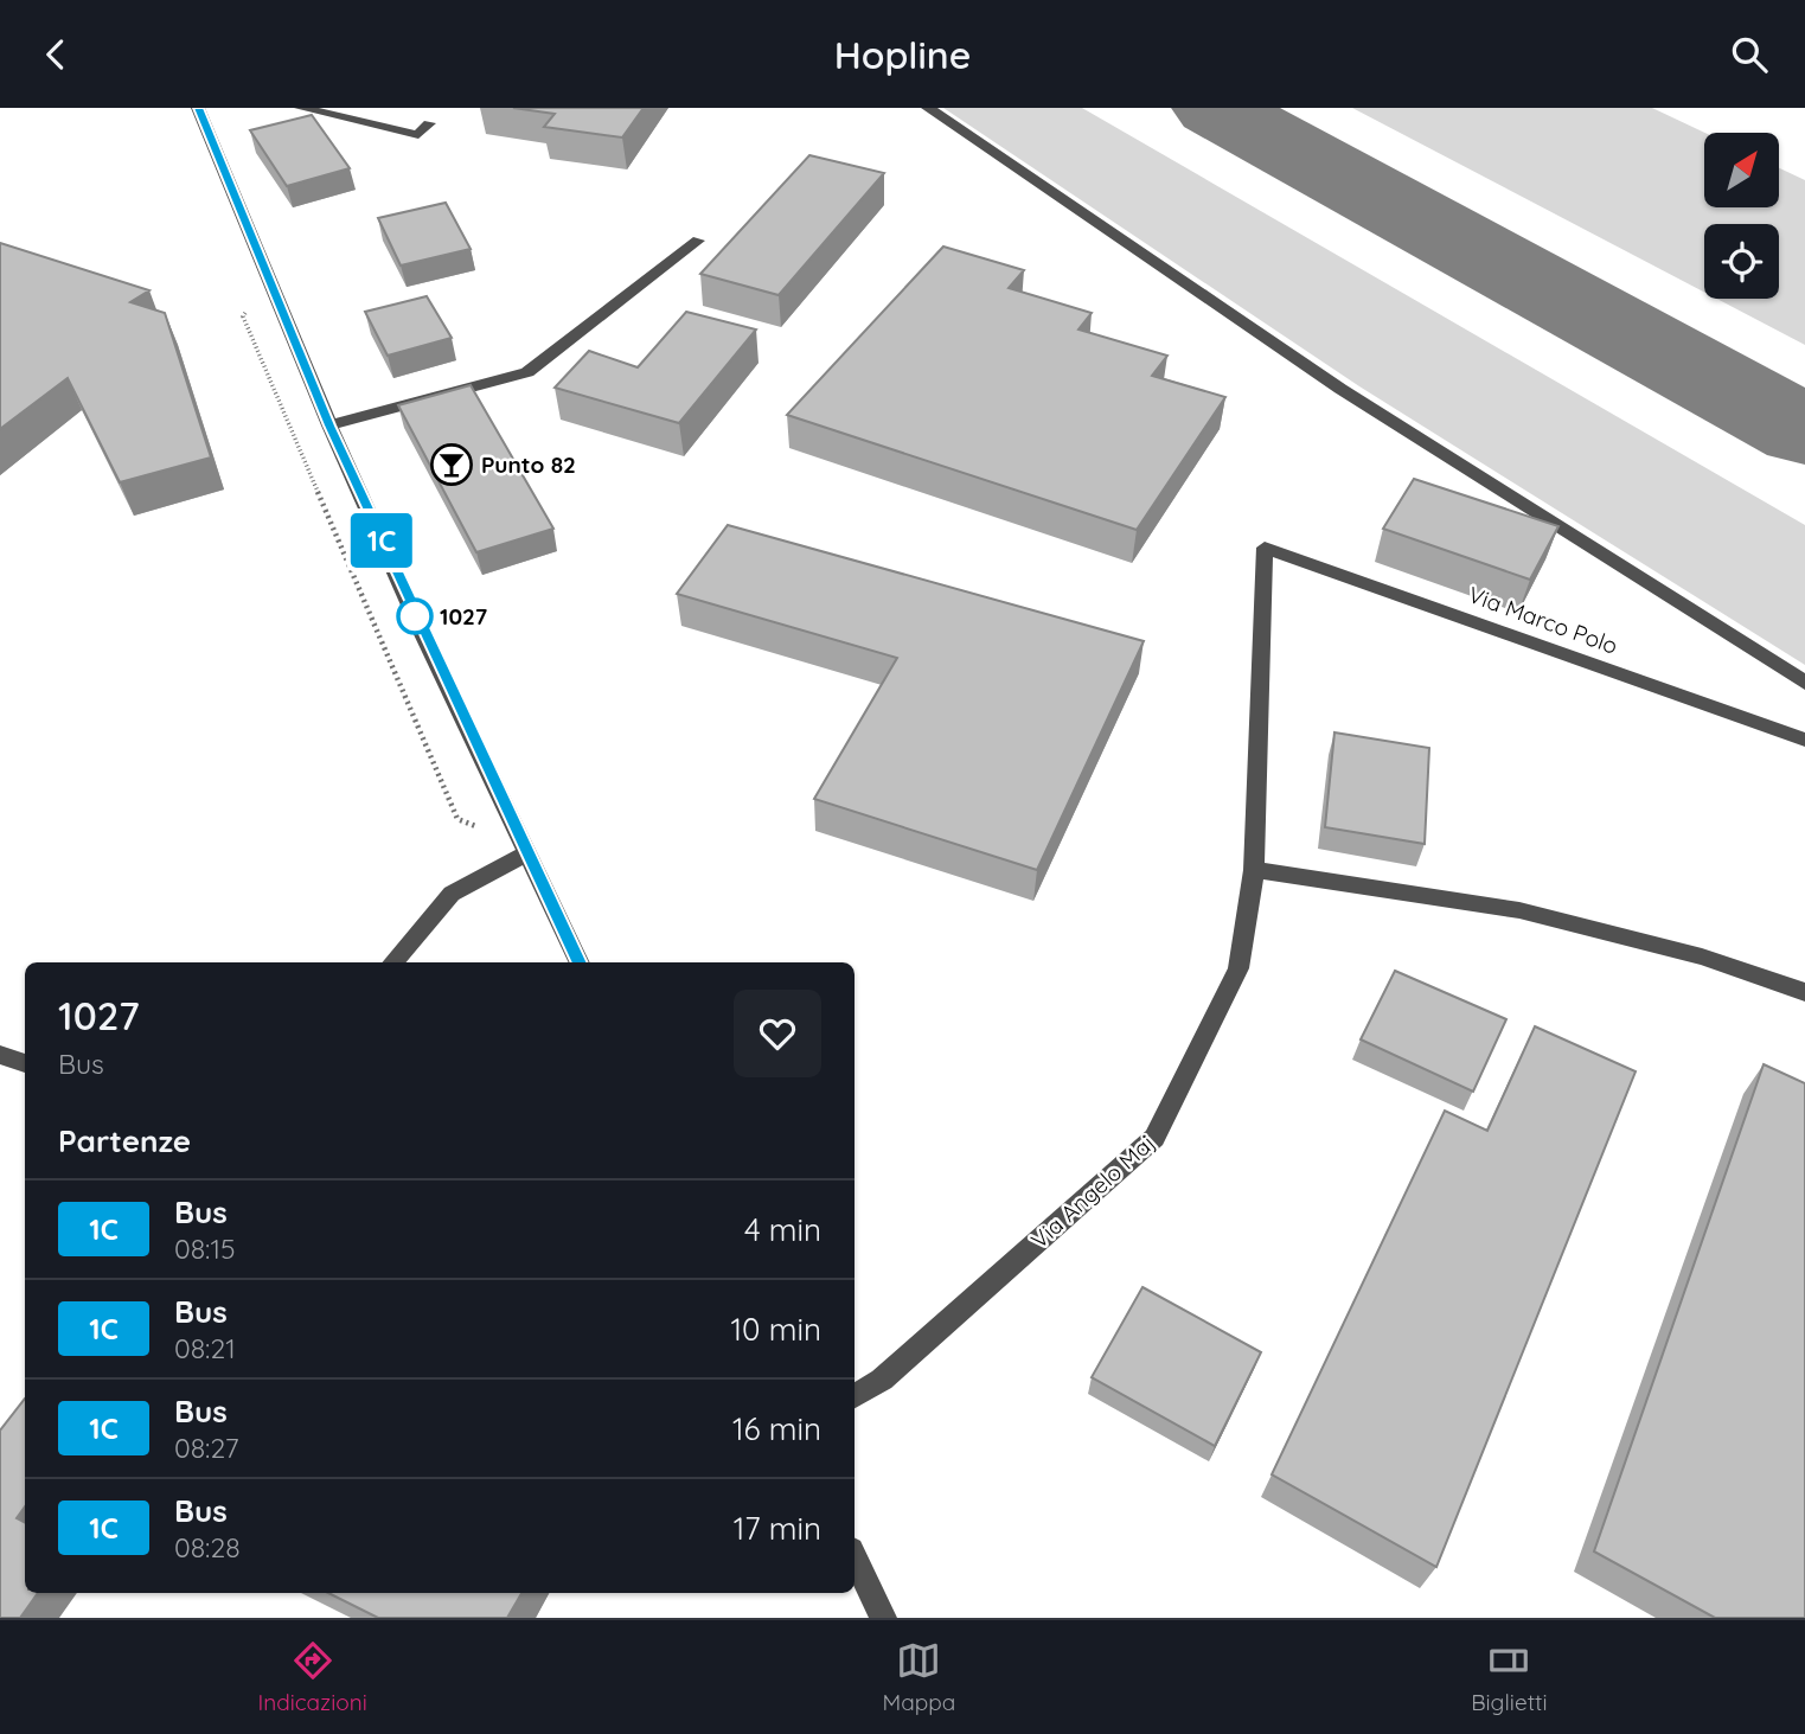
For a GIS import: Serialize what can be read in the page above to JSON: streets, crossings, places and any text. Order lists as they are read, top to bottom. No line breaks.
{"streets":{"street":["Via Marco Polo","Via Angelo Maj"]},"crossings":[["Via Marco Polo","Via Angelo Maj"]],"places":{"bar":["Punto 82"],"other":["1027"]},"lines":["bus line 1C"],"north":"top right","page":{"header":"Hopline","on_map":"1C","heading":[["1027","Bus"],"Partenze"],"list":[{"mark":"1C","name":"Bus","note":"08:15","value":"4 min"},{"mark":"1C","name":"Bus","note":"08:21","value":"10 min"},{"mark":"1C","name":"Bus","note":"08:27","value":"16 min"},{"mark":"1C","name":"Bus","note":"08:28","value":"17 min"}],"tabs":["Indicazioni","Mappa","Biglietti"]}}
